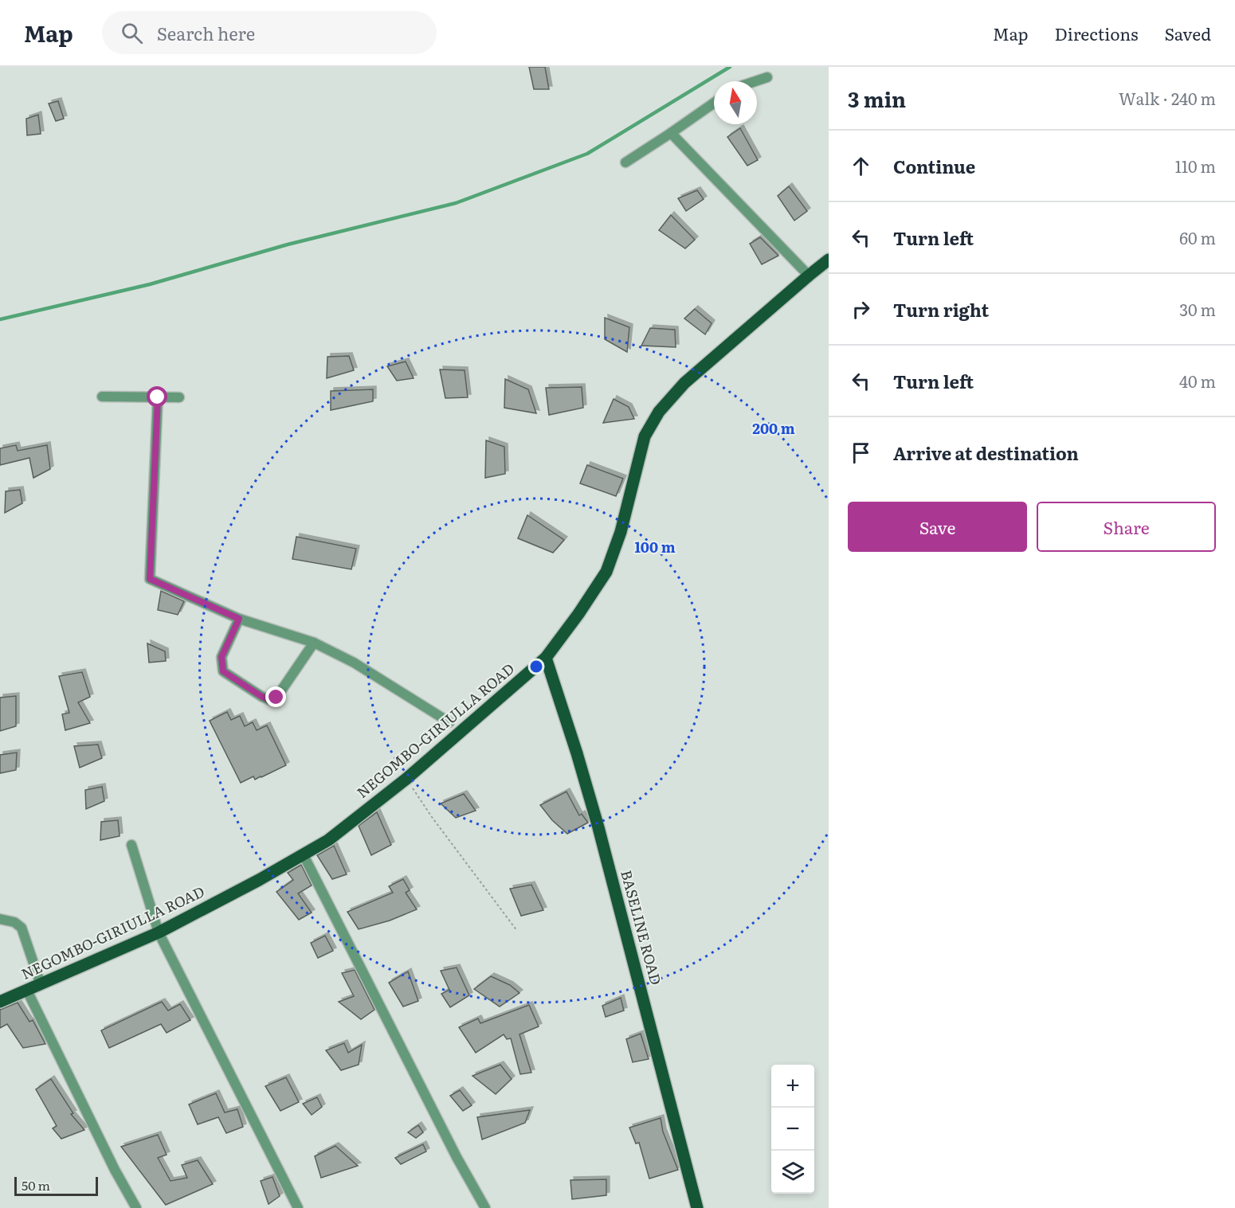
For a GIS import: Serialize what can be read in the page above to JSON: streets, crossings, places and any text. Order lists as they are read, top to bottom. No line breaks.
{"streets":{"main road":["NEGOMBO-GIRIULLA ROAD","BASELINE ROAD"]},"crossings":[["NEGOMBO-GIRIULLA ROAD","BASELINE ROAD"]],"scale_bar":"50 m","north":"top","page":{"header":"Map","search":"Search here","nav":["Map","Directions","Saved"],"heading":["3 min","Walk · 240 m"],"list":[["Continue","110 m"],["Turn left","60 m"],["Turn right","30 m"],["Turn left","40 m"],"Arrive at destination"],"buttons":["Save","Share"],"map_buttons":["+","−"],"scale":"50 m"},"rings":["200 m","100 m"]}
